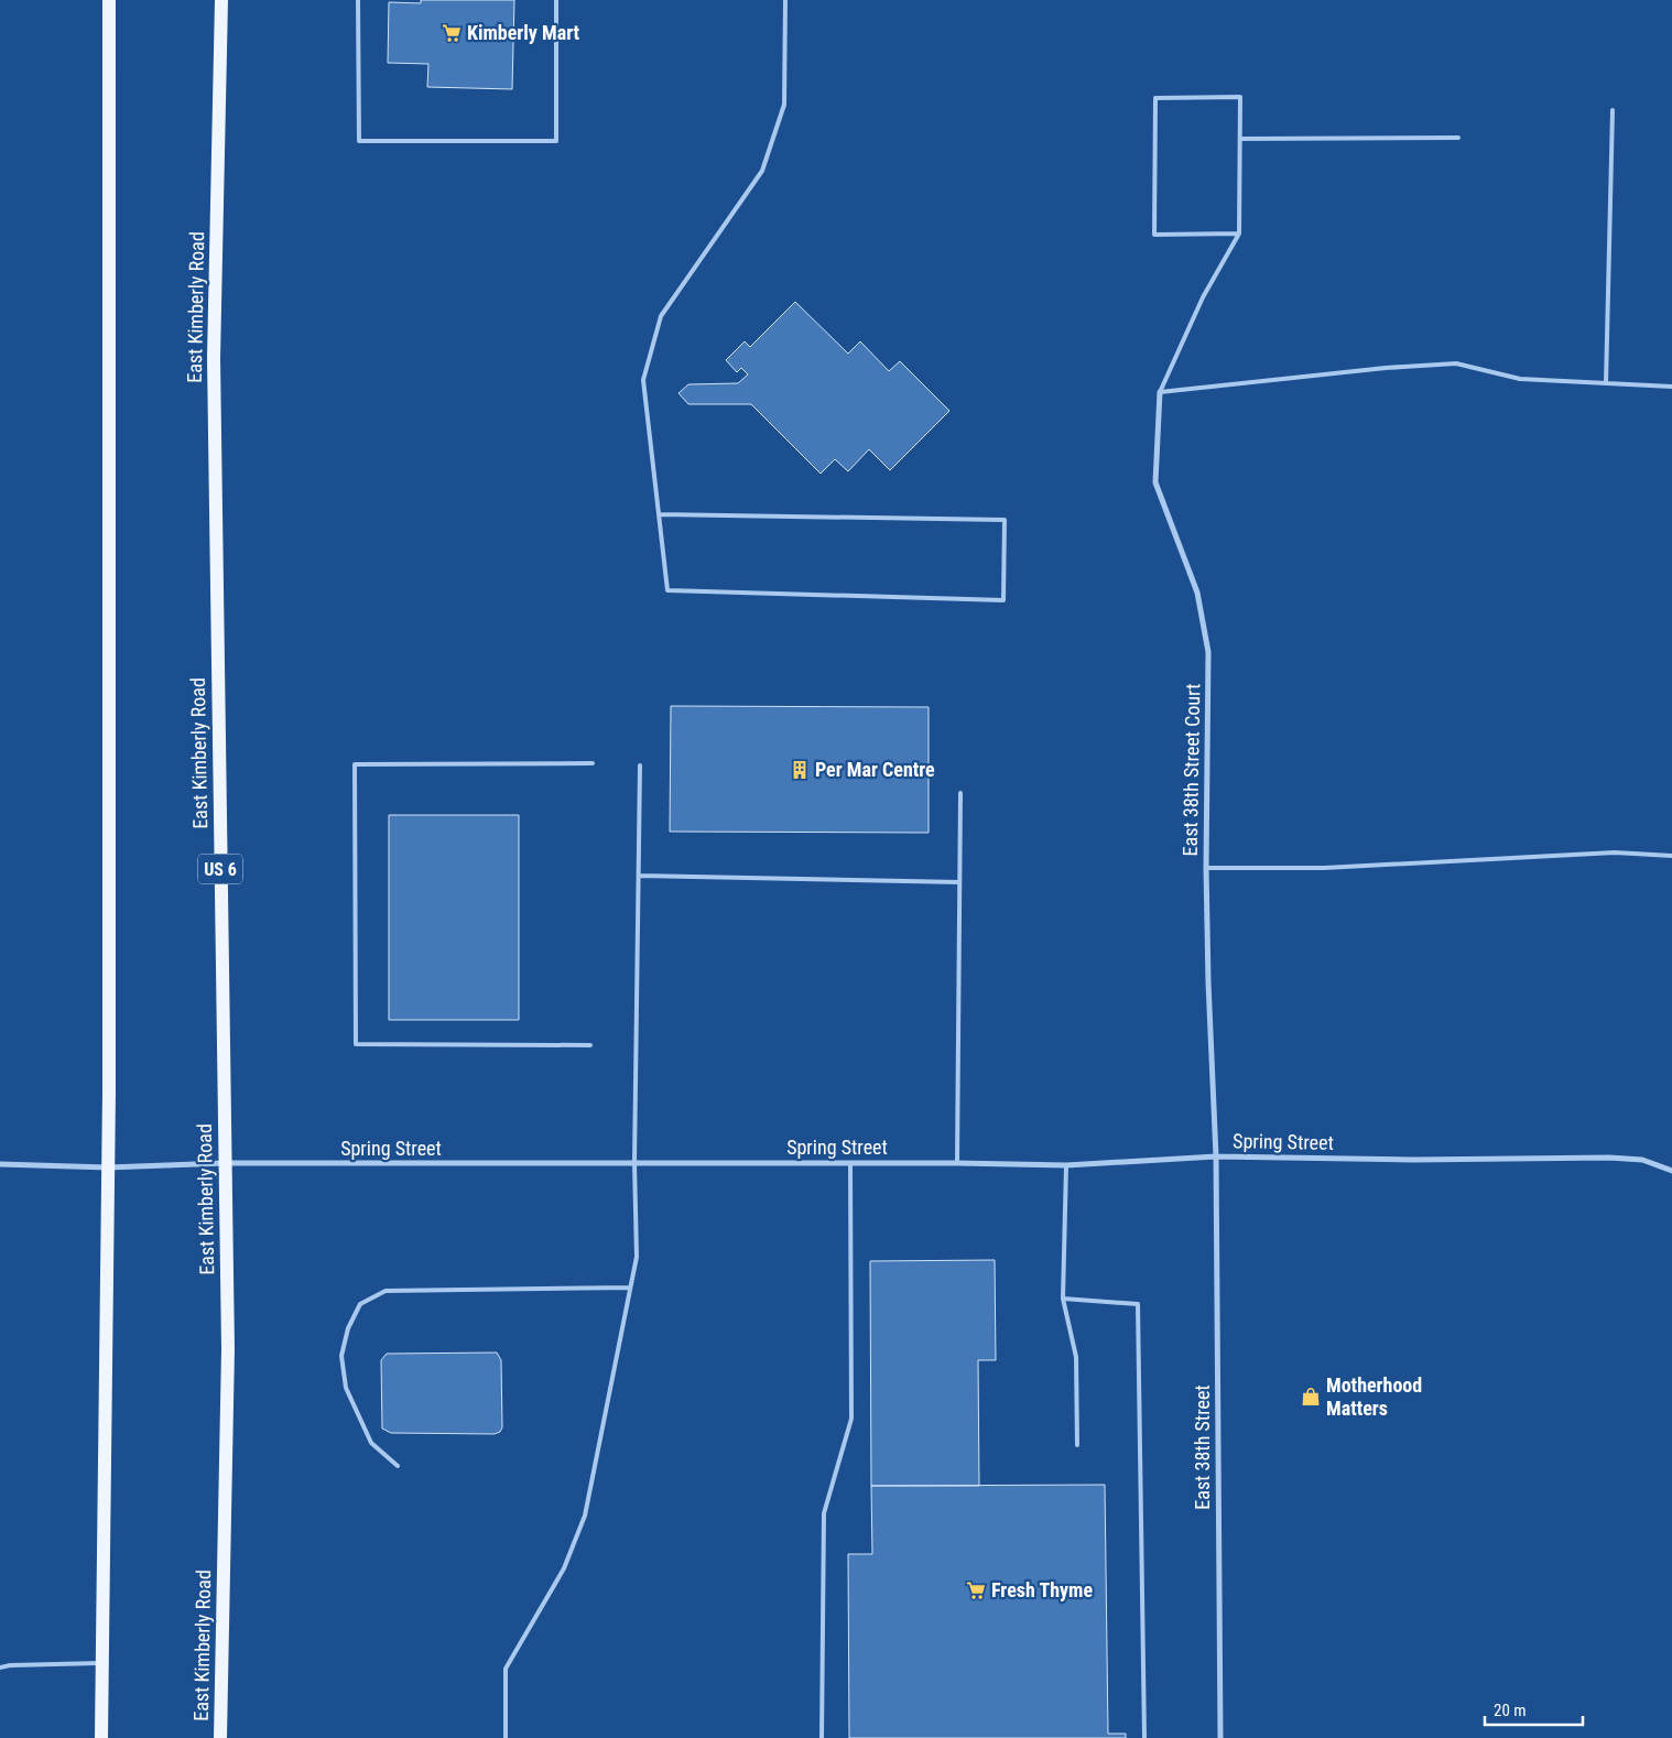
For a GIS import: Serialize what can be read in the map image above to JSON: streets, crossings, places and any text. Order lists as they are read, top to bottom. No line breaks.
{"streets":{"main road":["East Kimberly Road","US 6"],"street":["East 38th Street Court","Spring Street","East 38th Street"]},"crossings":[["East Kimberly Road","Spring Street"],["East 38th Street Court","Spring Street"],["East 38th Street Court","East 38th Street"],["Spring Street","East 38th Street"]],"places":{"supermarket":["Kimberly Mart","Fresh Thyme"],"building":["Per Mar Centre"],"shop":["Motherhood Matters"]},"scale_bar":"20 m"}
